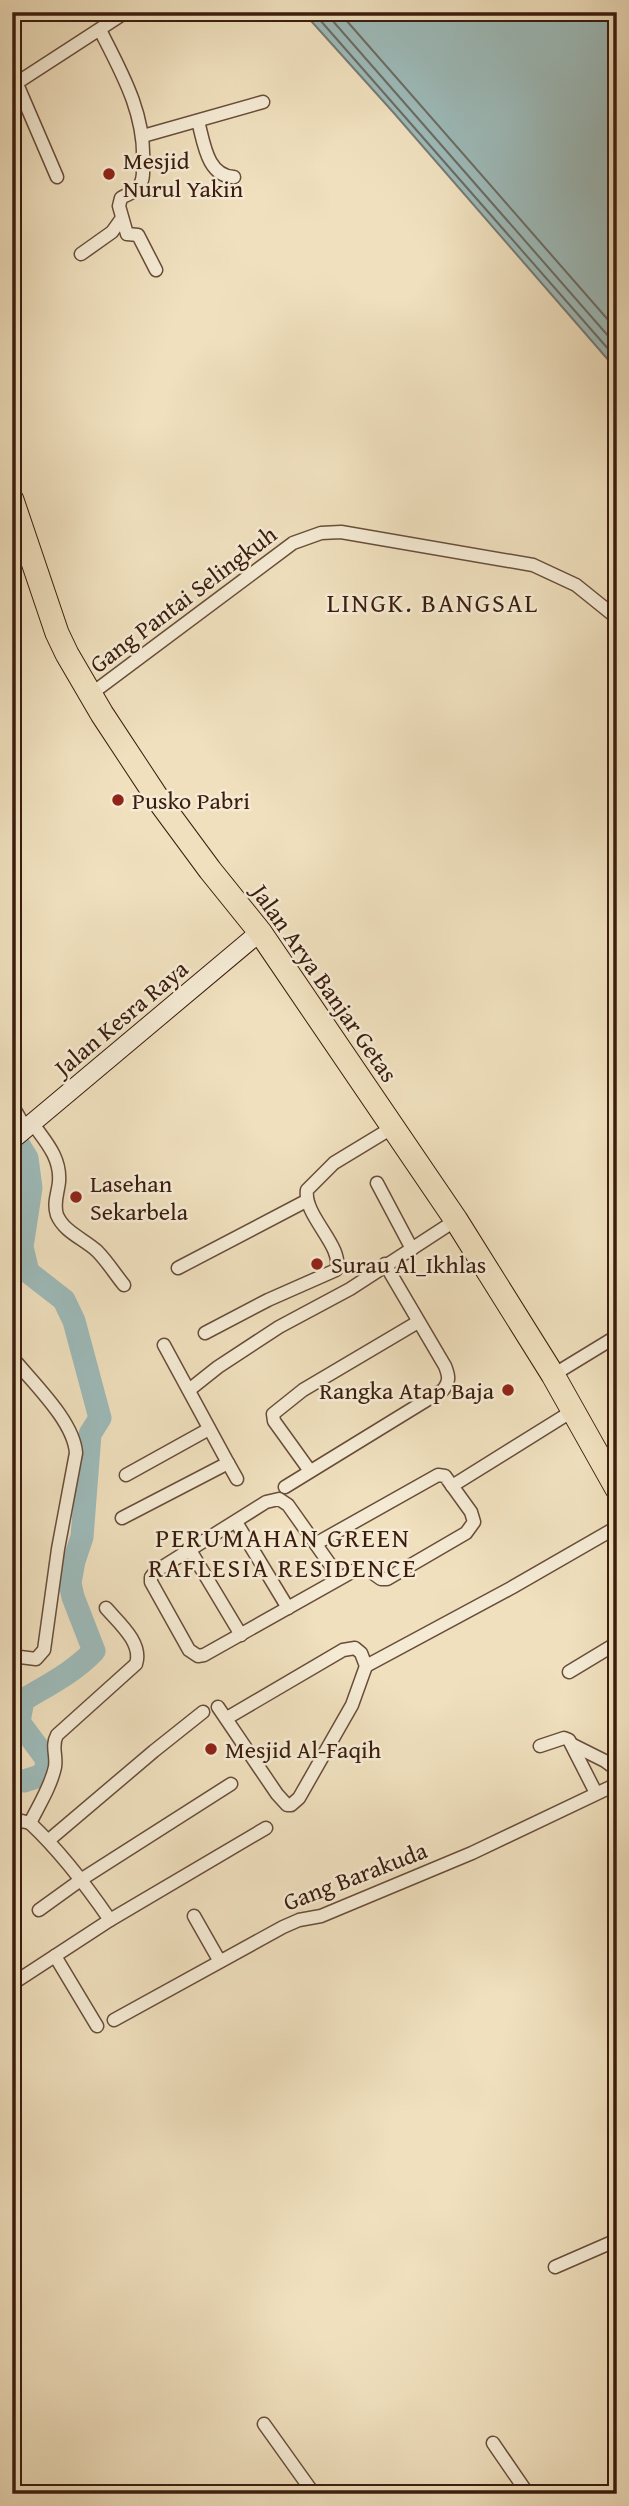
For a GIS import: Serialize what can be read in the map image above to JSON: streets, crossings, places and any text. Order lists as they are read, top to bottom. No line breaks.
{"streets":{"highway":["Jalan Arya Banjar Getas"],"street":["Gang Pantai Selingkuh","Jalan Kesra Raya","Gang Barakuda"]},"crossings":[["Gang Pantai Selingkuh","Jalan Arya Banjar Getas"],["Jalan Arya Banjar Getas","Jalan Kesra Raya"]],"districts":["LINGK. BANGSAL","PERUMAHAN GREEN RAFLESIA RESIDENCE"],"places":["Mesjid Nurul Yakin","Pusko Pabri","Lasehan Sekarbela","Surau Al_Ikhlas","Rangka Atap Baja","Mesjid Al-Faqih"]}
